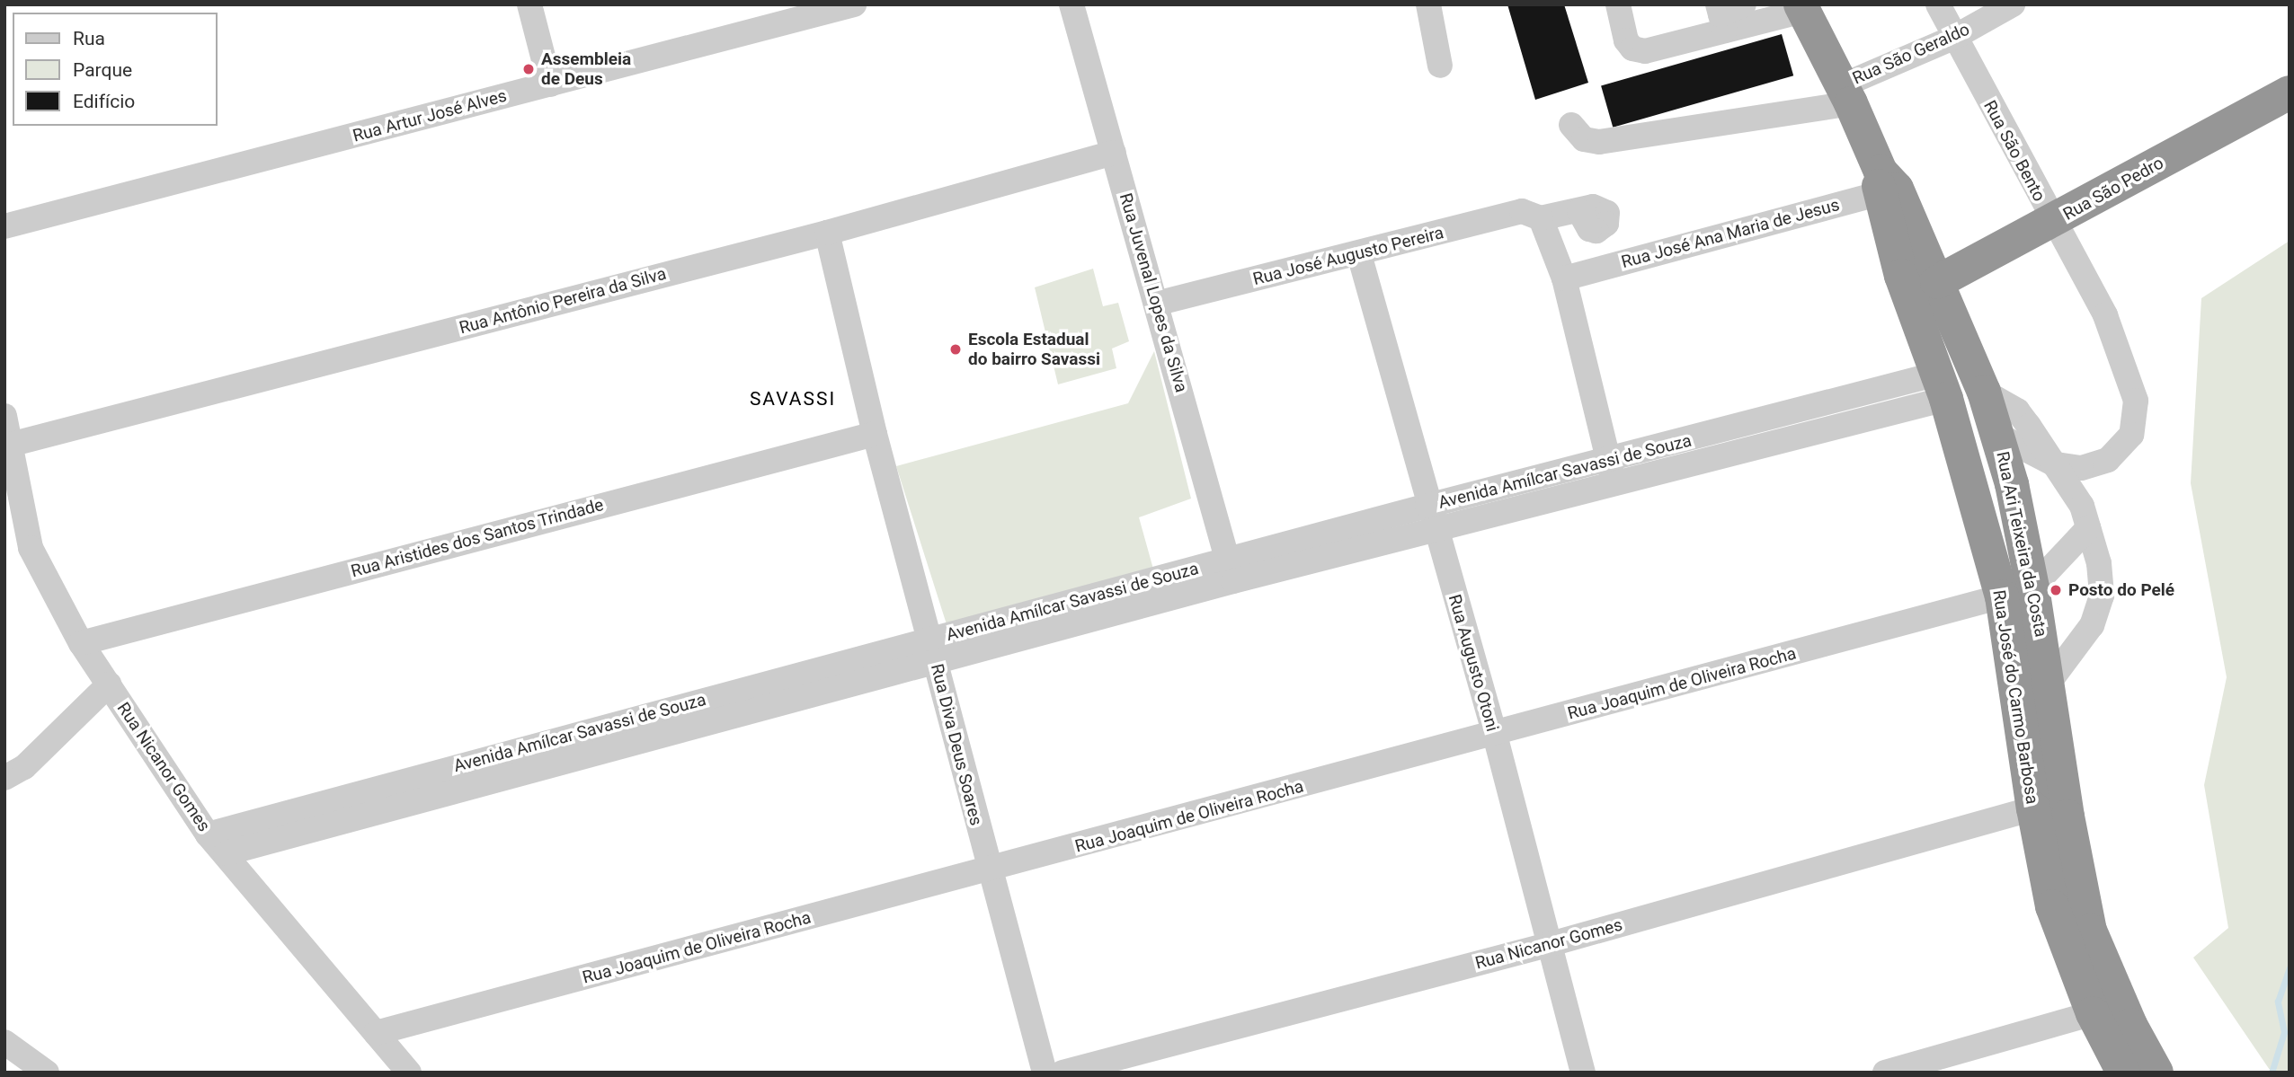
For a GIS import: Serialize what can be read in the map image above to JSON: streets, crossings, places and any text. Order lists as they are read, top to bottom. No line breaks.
{"streets":{"highway":["Rua São Pedro","Rua Ari Teixeira da Costa","Rua José do Carmo Barbosa"],"street":["Rua São Geraldo","Rua Artur José Alves","Rua São Bento","Rua José Ana Maria de Jesus","Rua José Augusto Pereira","Rua Juvenal Lopes da Silva","Rua Antônio Pereira da Silva","Avenida Amílcar Savassi de Souza","Rua Aristides dos Santos Trindade","Rua Augusto Otoni","Rua Joaquim de Oliveira Rocha","Rua Diva Deus Soares","Rua Nicanor Gomes"]},"crossings":[["Rua São Geraldo","Rua São Bento"],["Rua São Geraldo","Rua Ari Teixeira da Costa"],["Rua São Bento","Rua São Pedro"],["Rua São Bento","Rua Ari Teixeira da Costa"],["Rua São Pedro","Rua Ari Teixeira da Costa"],["Rua José Ana Maria de Jesus","Rua Ari Teixeira da Costa"],["Rua José Ana Maria de Jesus","Rua José do Carmo Barbosa"],["Rua José Augusto Pereira","Rua Juvenal Lopes da Silva"],["Rua José Augusto Pereira","Rua Augusto Otoni"],["Rua Juvenal Lopes da Silva","Rua Antônio Pereira da Silva"],["Rua Juvenal Lopes da Silva","Avenida Amílcar Savassi de Souza"],["Rua Antônio Pereira da Silva","Rua Diva Deus Soares"],["Rua Antônio Pereira da Silva","Rua Nicanor Gomes"],["Avenida Amílcar Savassi de Souza","Rua Augusto Otoni"],["Avenida Amílcar Savassi de Souza","Rua José do Carmo Barbosa"],["Avenida Amílcar Savassi de Souza","Rua Diva Deus Soares"],["Avenida Amílcar Savassi de Souza","Rua Nicanor Gomes"],["Rua Aristides dos Santos Trindade","Rua Diva Deus Soares"],["Rua Aristides dos Santos Trindade","Rua Nicanor Gomes"],["Rua Ari Teixeira da Costa","Rua Joaquim de Oliveira Rocha"],["Rua Ari Teixeira da Costa","Rua José do Carmo Barbosa"],["Rua Augusto Otoni","Rua Joaquim de Oliveira Rocha"],["Rua Augusto Otoni","Rua Nicanor Gomes"],["Rua Joaquim de Oliveira Rocha","Rua José do Carmo Barbosa"],["Rua Joaquim de Oliveira Rocha","Rua Diva Deus Soares"],["Rua Joaquim de Oliveira Rocha","Rua Nicanor Gomes"],["Rua José do Carmo Barbosa","Rua Nicanor Gomes"]],"districts":["SAVASSI"],"places":["Assembleia de Deus","Escola Estadual do bairro Savassi","Posto do Pelé"],"legend":["Rua","Parque","Edifício"]}
